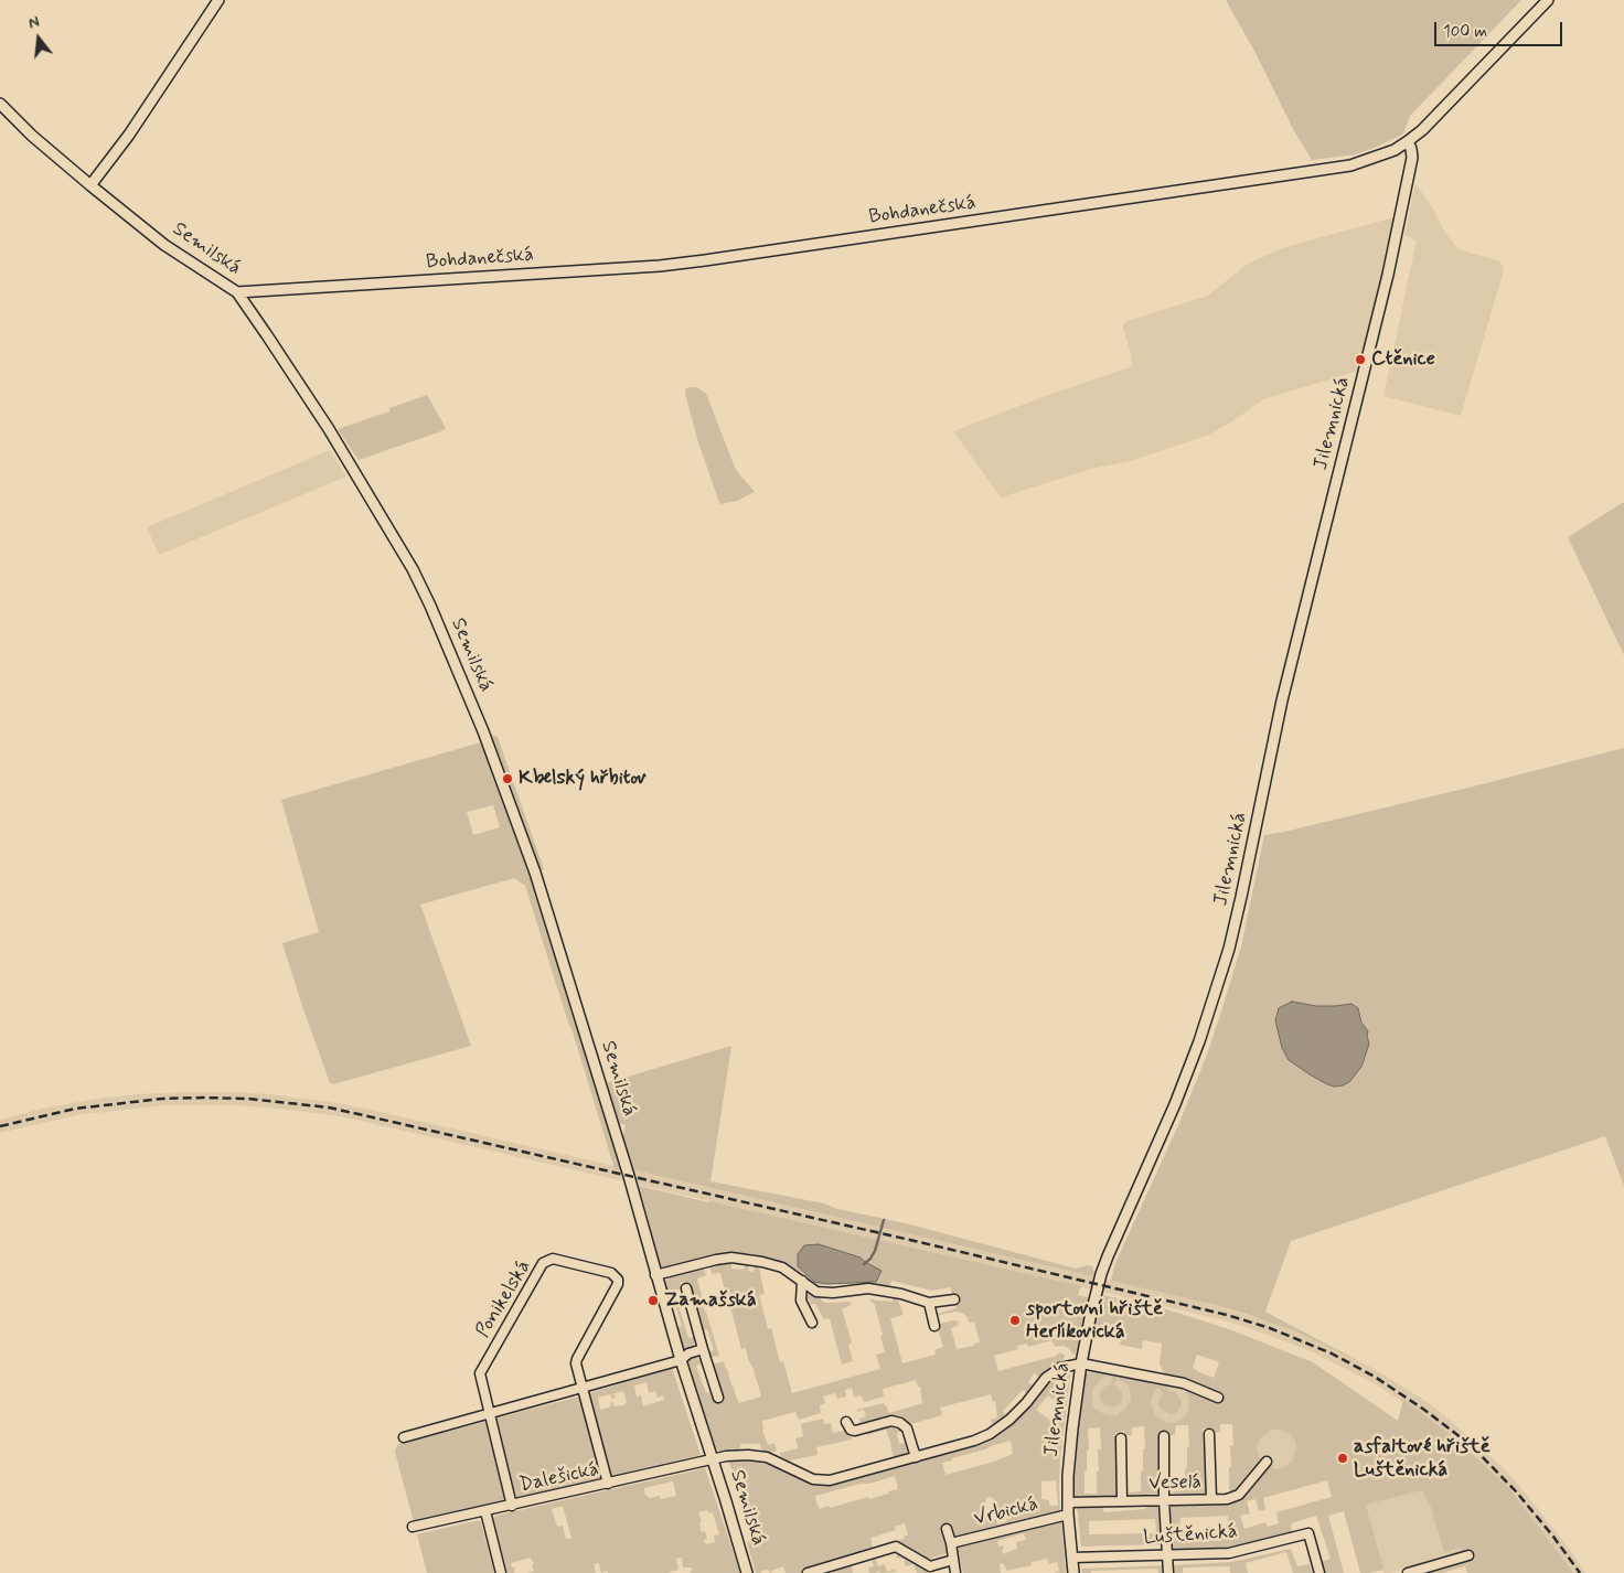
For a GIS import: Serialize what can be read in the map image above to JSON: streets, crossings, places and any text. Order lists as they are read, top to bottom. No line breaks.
{"streets":{"street":["Bohdanečská","Semilská","Jilemnická","Ponikelská","Dalešická","Veselá","Vrbická","Luštěnická"]},"crossings":[["Bohdanečská","Semilská"],["Bohdanečská","Jilemnická"],["Semilská","Dalešická"],["Jilemnická","Dalešická"],["Jilemnická","Veselá"],["Jilemnická","Vrbická"],["Jilemnická","Luštěnická"]],"places":["Ctěnice","Kbelský hřbitov","Zamašská","sportovní hřiště Herlíkovická","asfaltové hřiště Luštěnická"],"scale_bar":"100 m","north":"top"}
